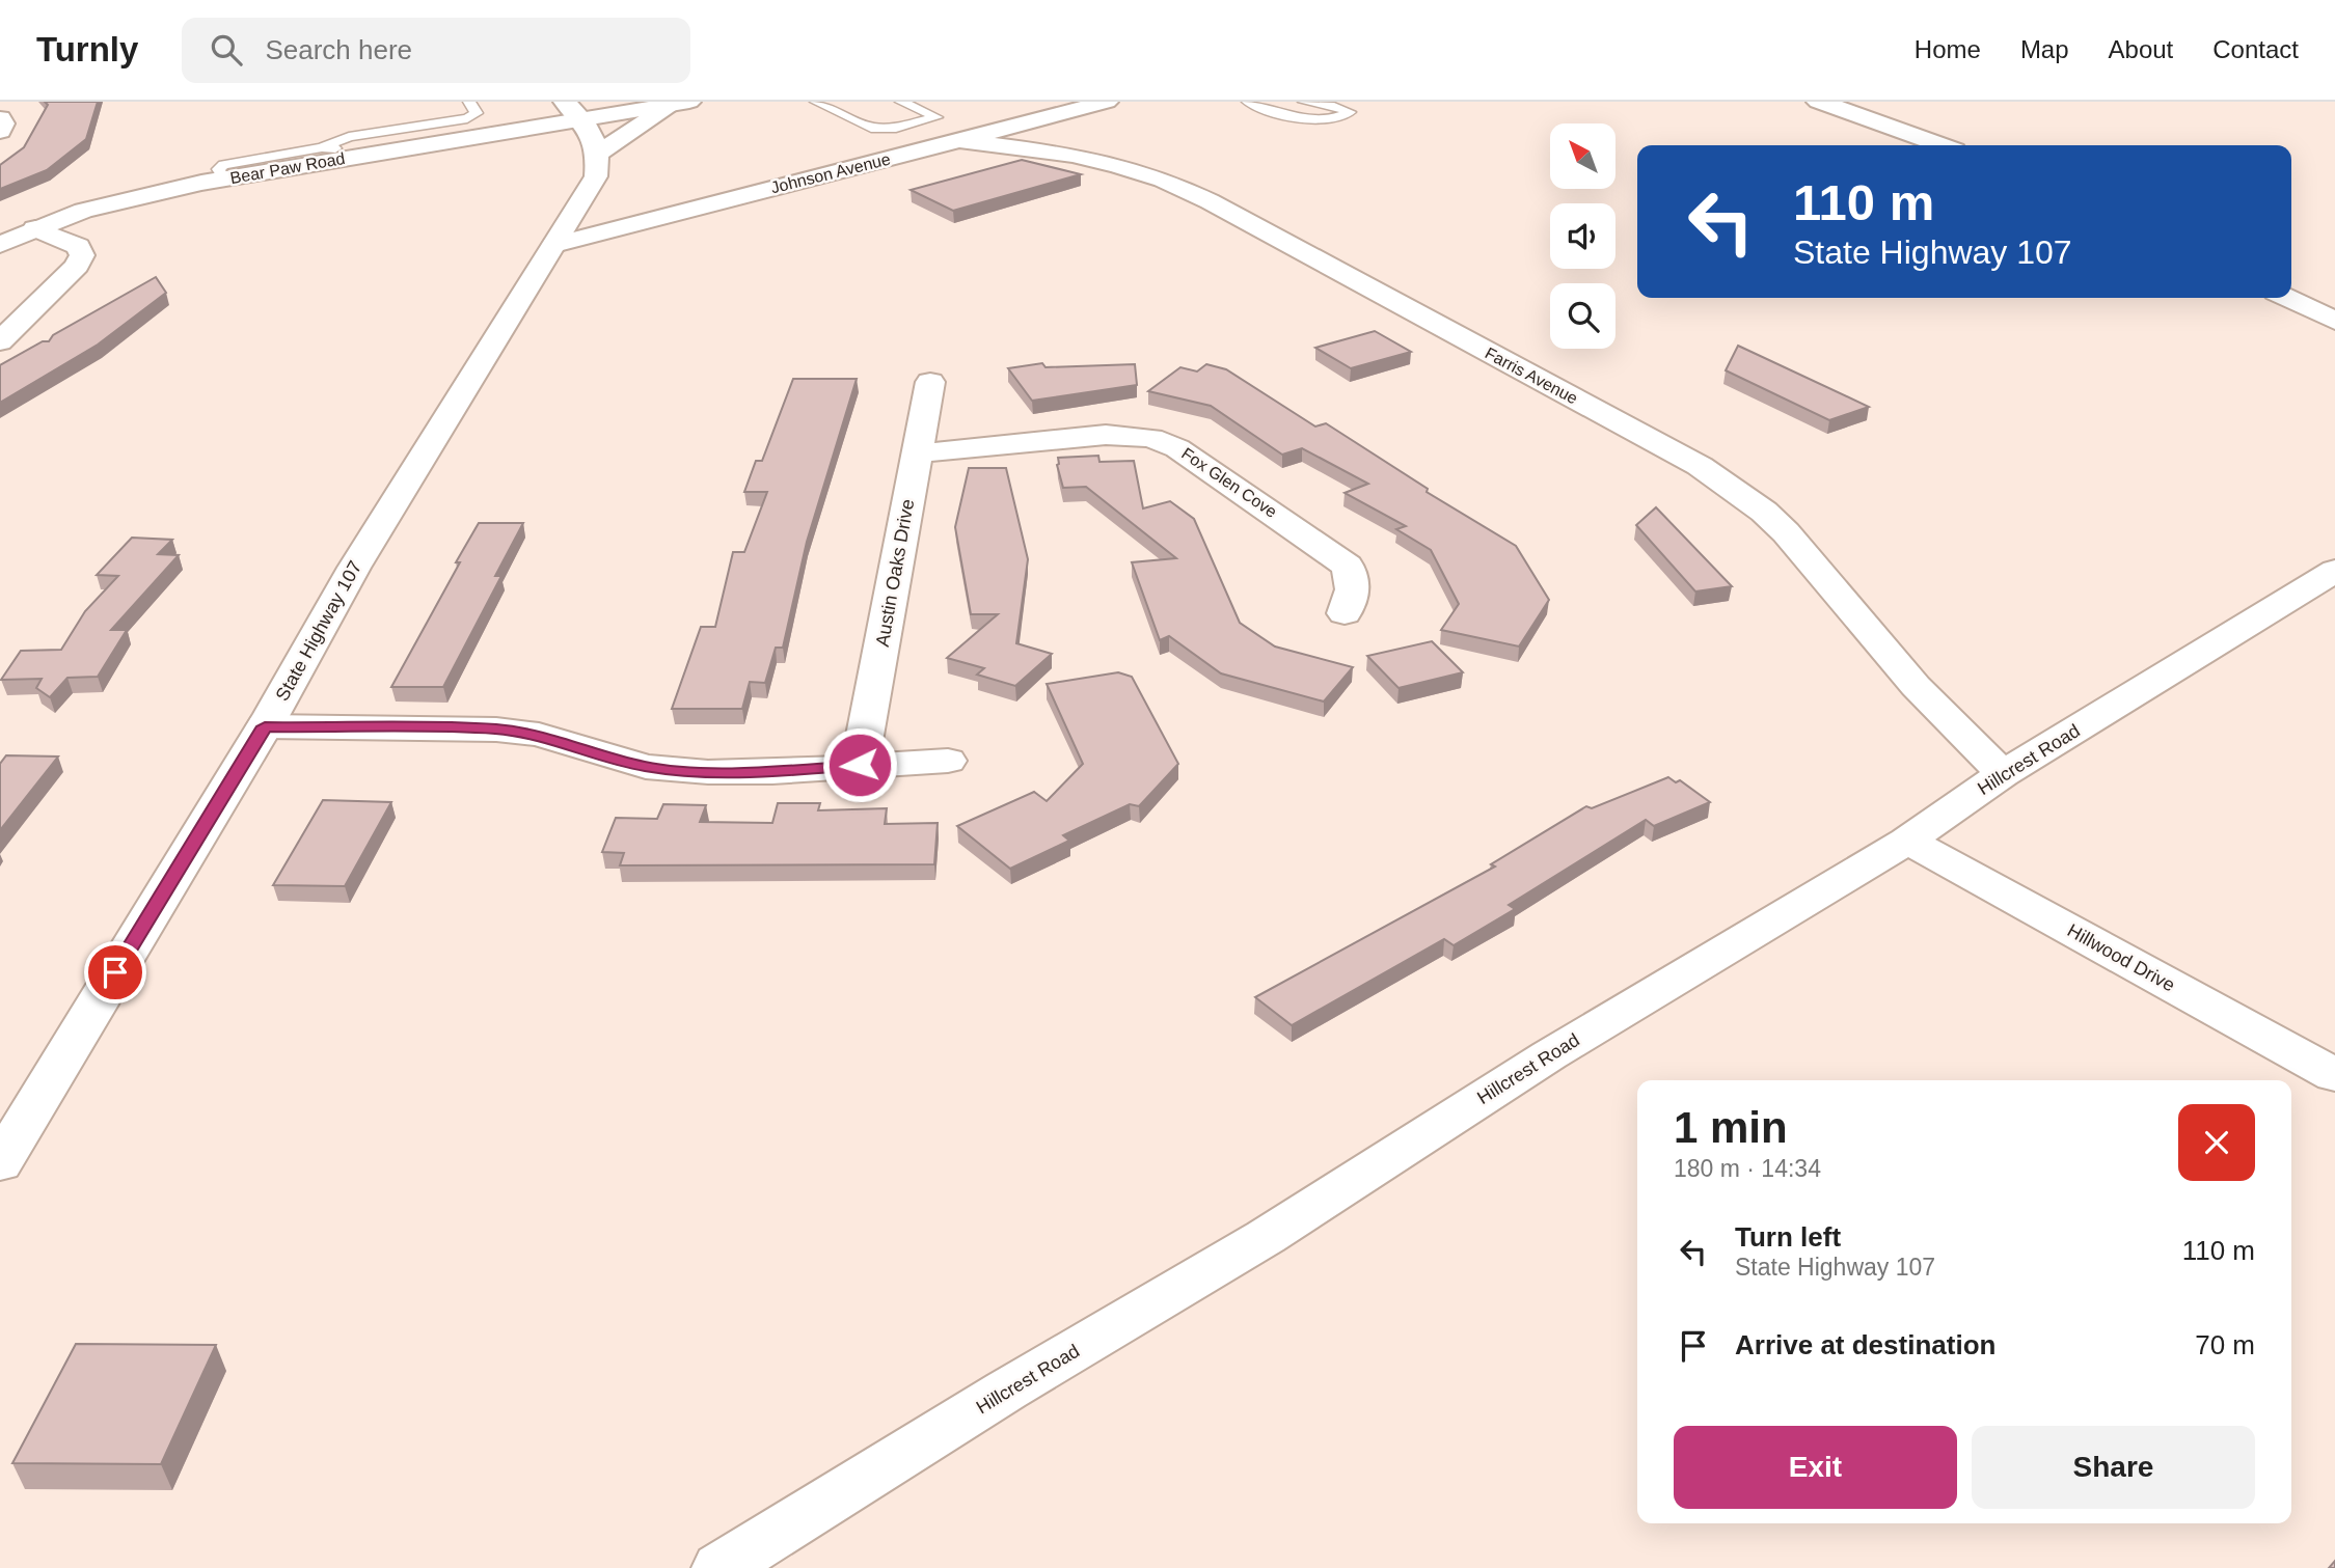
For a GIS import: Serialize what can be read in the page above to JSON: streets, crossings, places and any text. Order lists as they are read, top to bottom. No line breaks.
{"streets":{"street":["Bear Paw Road","Johnson Avenue","Farris Avenue","Fox Glen Cove","Austin Oaks Drive","State Highway 107","Hillcrest Road","Hillwood Drive"]},"crossings":[["Johnson Avenue","Farris Avenue"],["Johnson Avenue","State Highway 107"],["Farris Avenue","Hillcrest Road"],["Fox Glen Cove","Austin Oaks Drive"],["Hillcrest Road","Hillwood Drive"]],"north":"top left","page":{"header":"Turnly","search":"Search here","nav":["Home","Map","About","Contact"],"turn":["110 m","State Highway 107"],"heading":["1 min","180 m · 14:34"],"list":[{"name":"Turn left","note":"State Highway 107","value":"110 m"},{"name":"Arrive at destination","value":"70 m"}],"buttons":["Exit","Share"]}}
